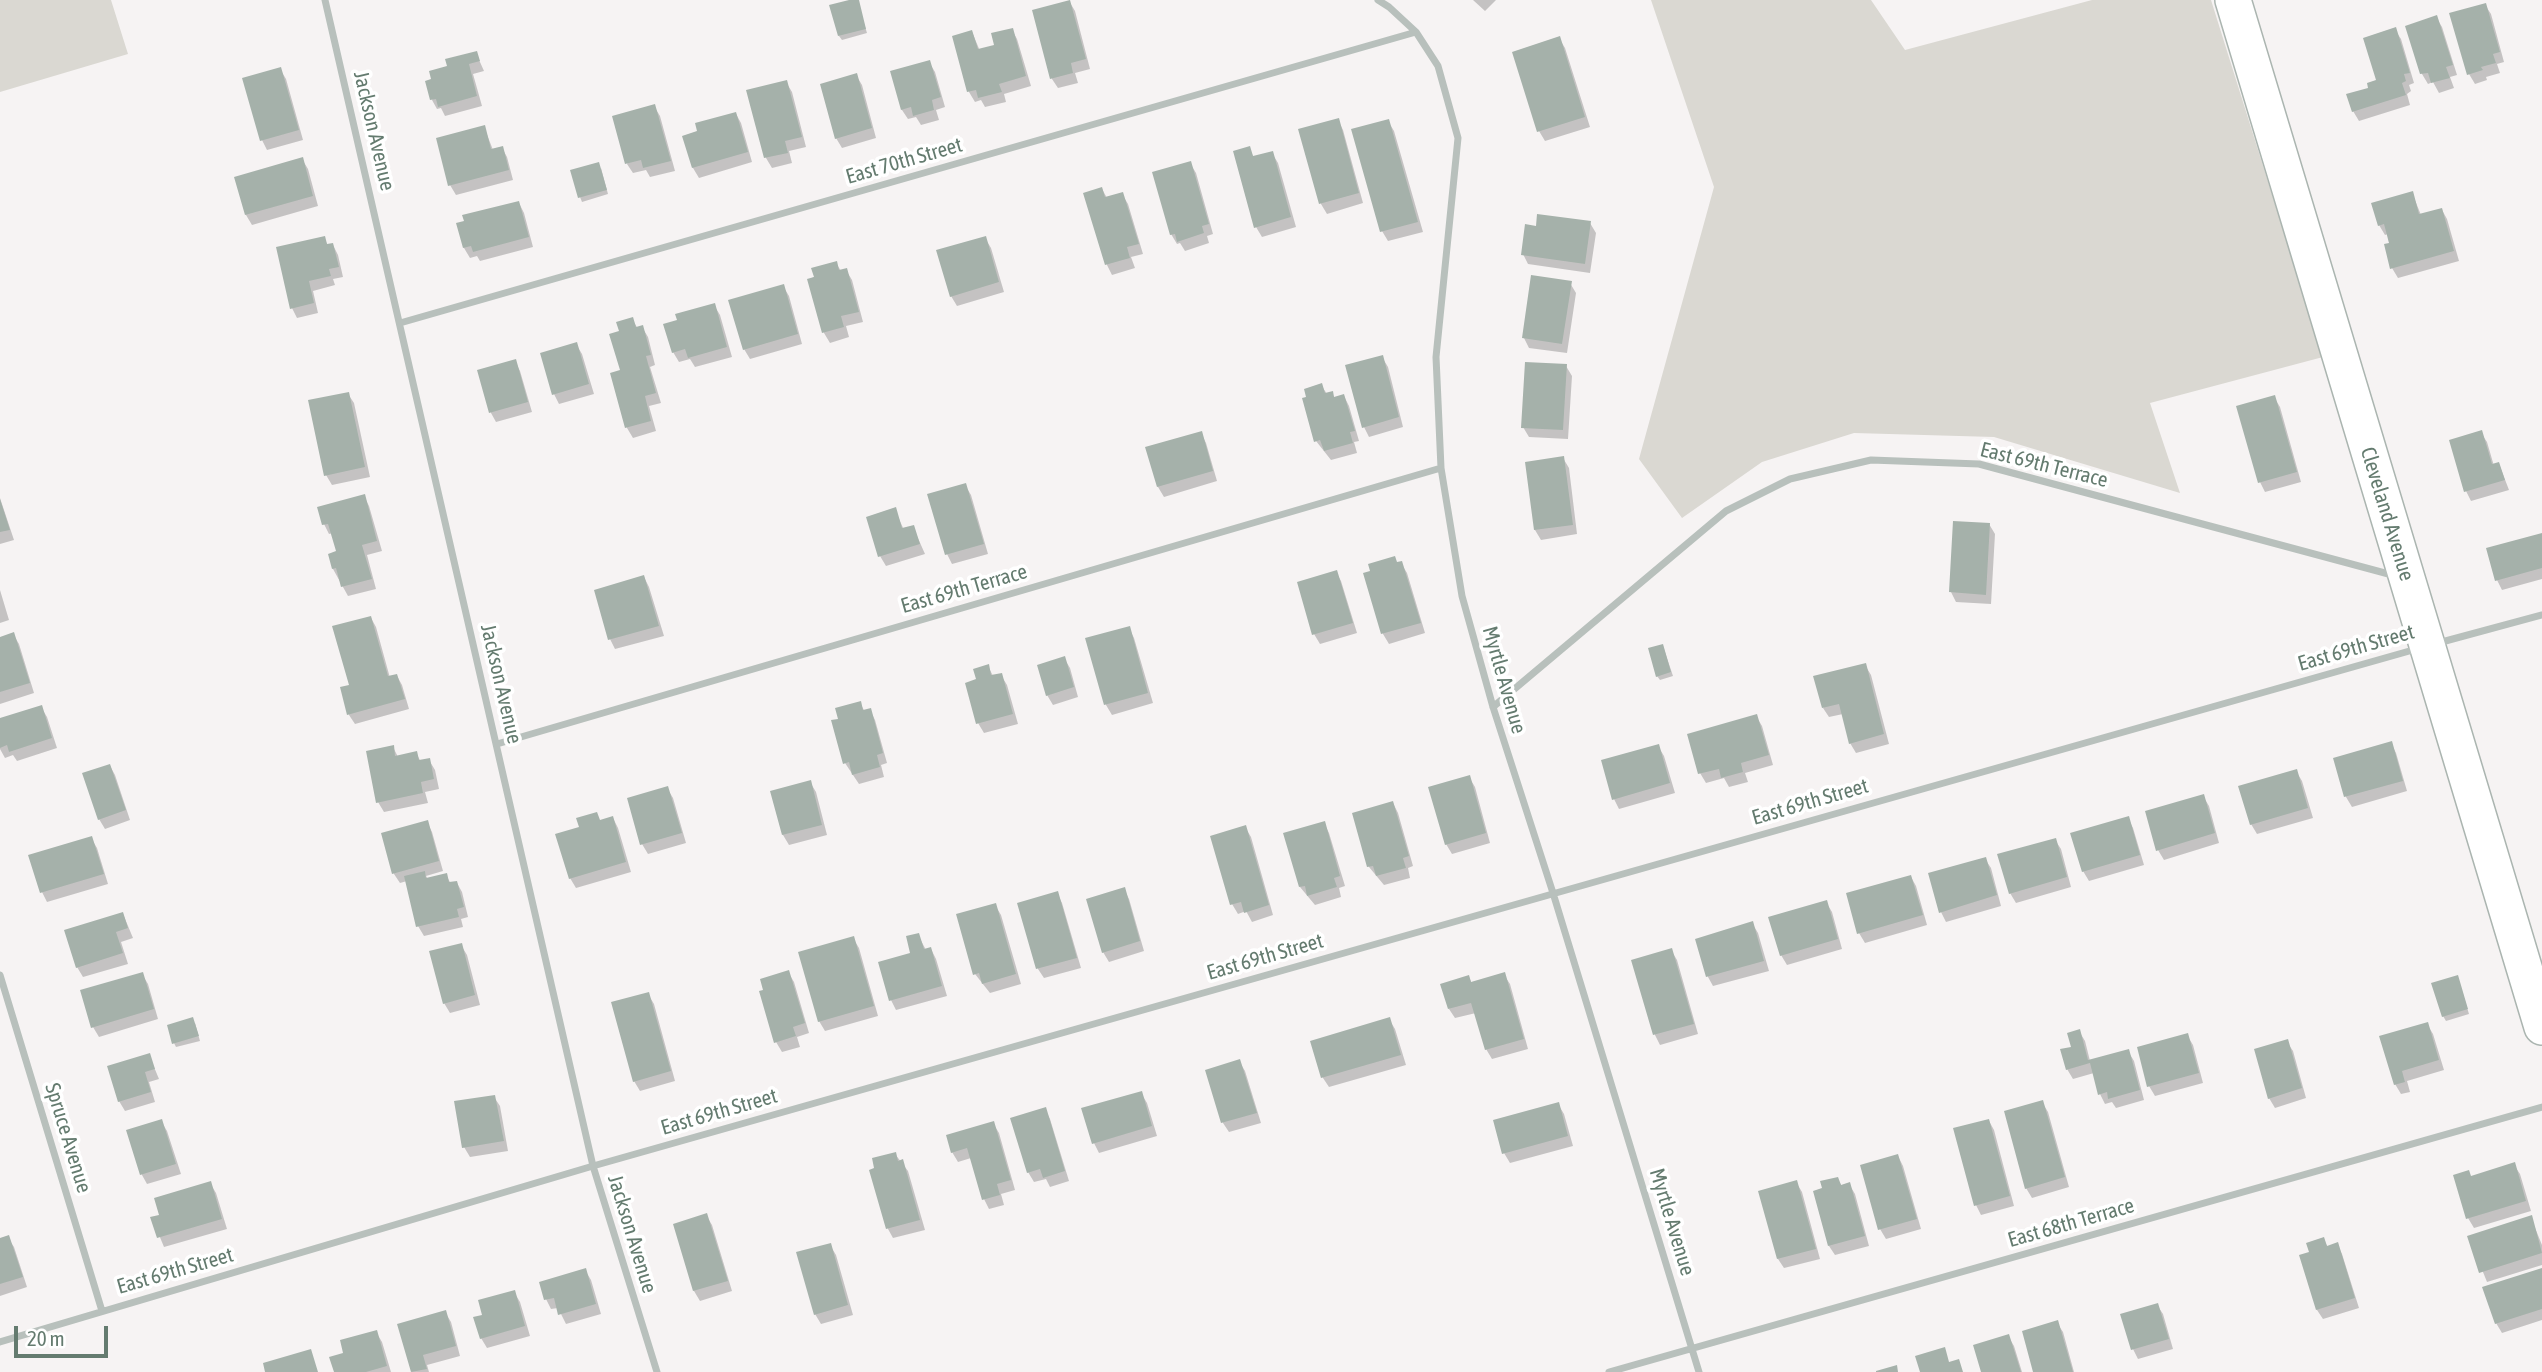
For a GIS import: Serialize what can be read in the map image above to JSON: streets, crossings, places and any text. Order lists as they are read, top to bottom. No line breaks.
{"streets":{"main road":["Cleveland Avenue"],"street":["Jackson Avenue","East 70th Street","East 69th Terrace","East 69th Street","Myrtle Avenue","Spruce Avenue","East 68th Terrace"]},"crossings":[["Jackson Avenue","East 70th Street"],["Jackson Avenue","East 69th Terrace"],["Jackson Avenue","East 69th Street"],["East 70th Street","Myrtle Avenue"],["East 69th Terrace","Cleveland Avenue"],["East 69th Terrace","Myrtle Avenue"],["Cleveland Avenue","East 69th Street"],["East 69th Street","Myrtle Avenue"],["East 69th Street","Spruce Avenue"],["Myrtle Avenue","East 68th Terrace"]],"scale_bar":"20 m"}
